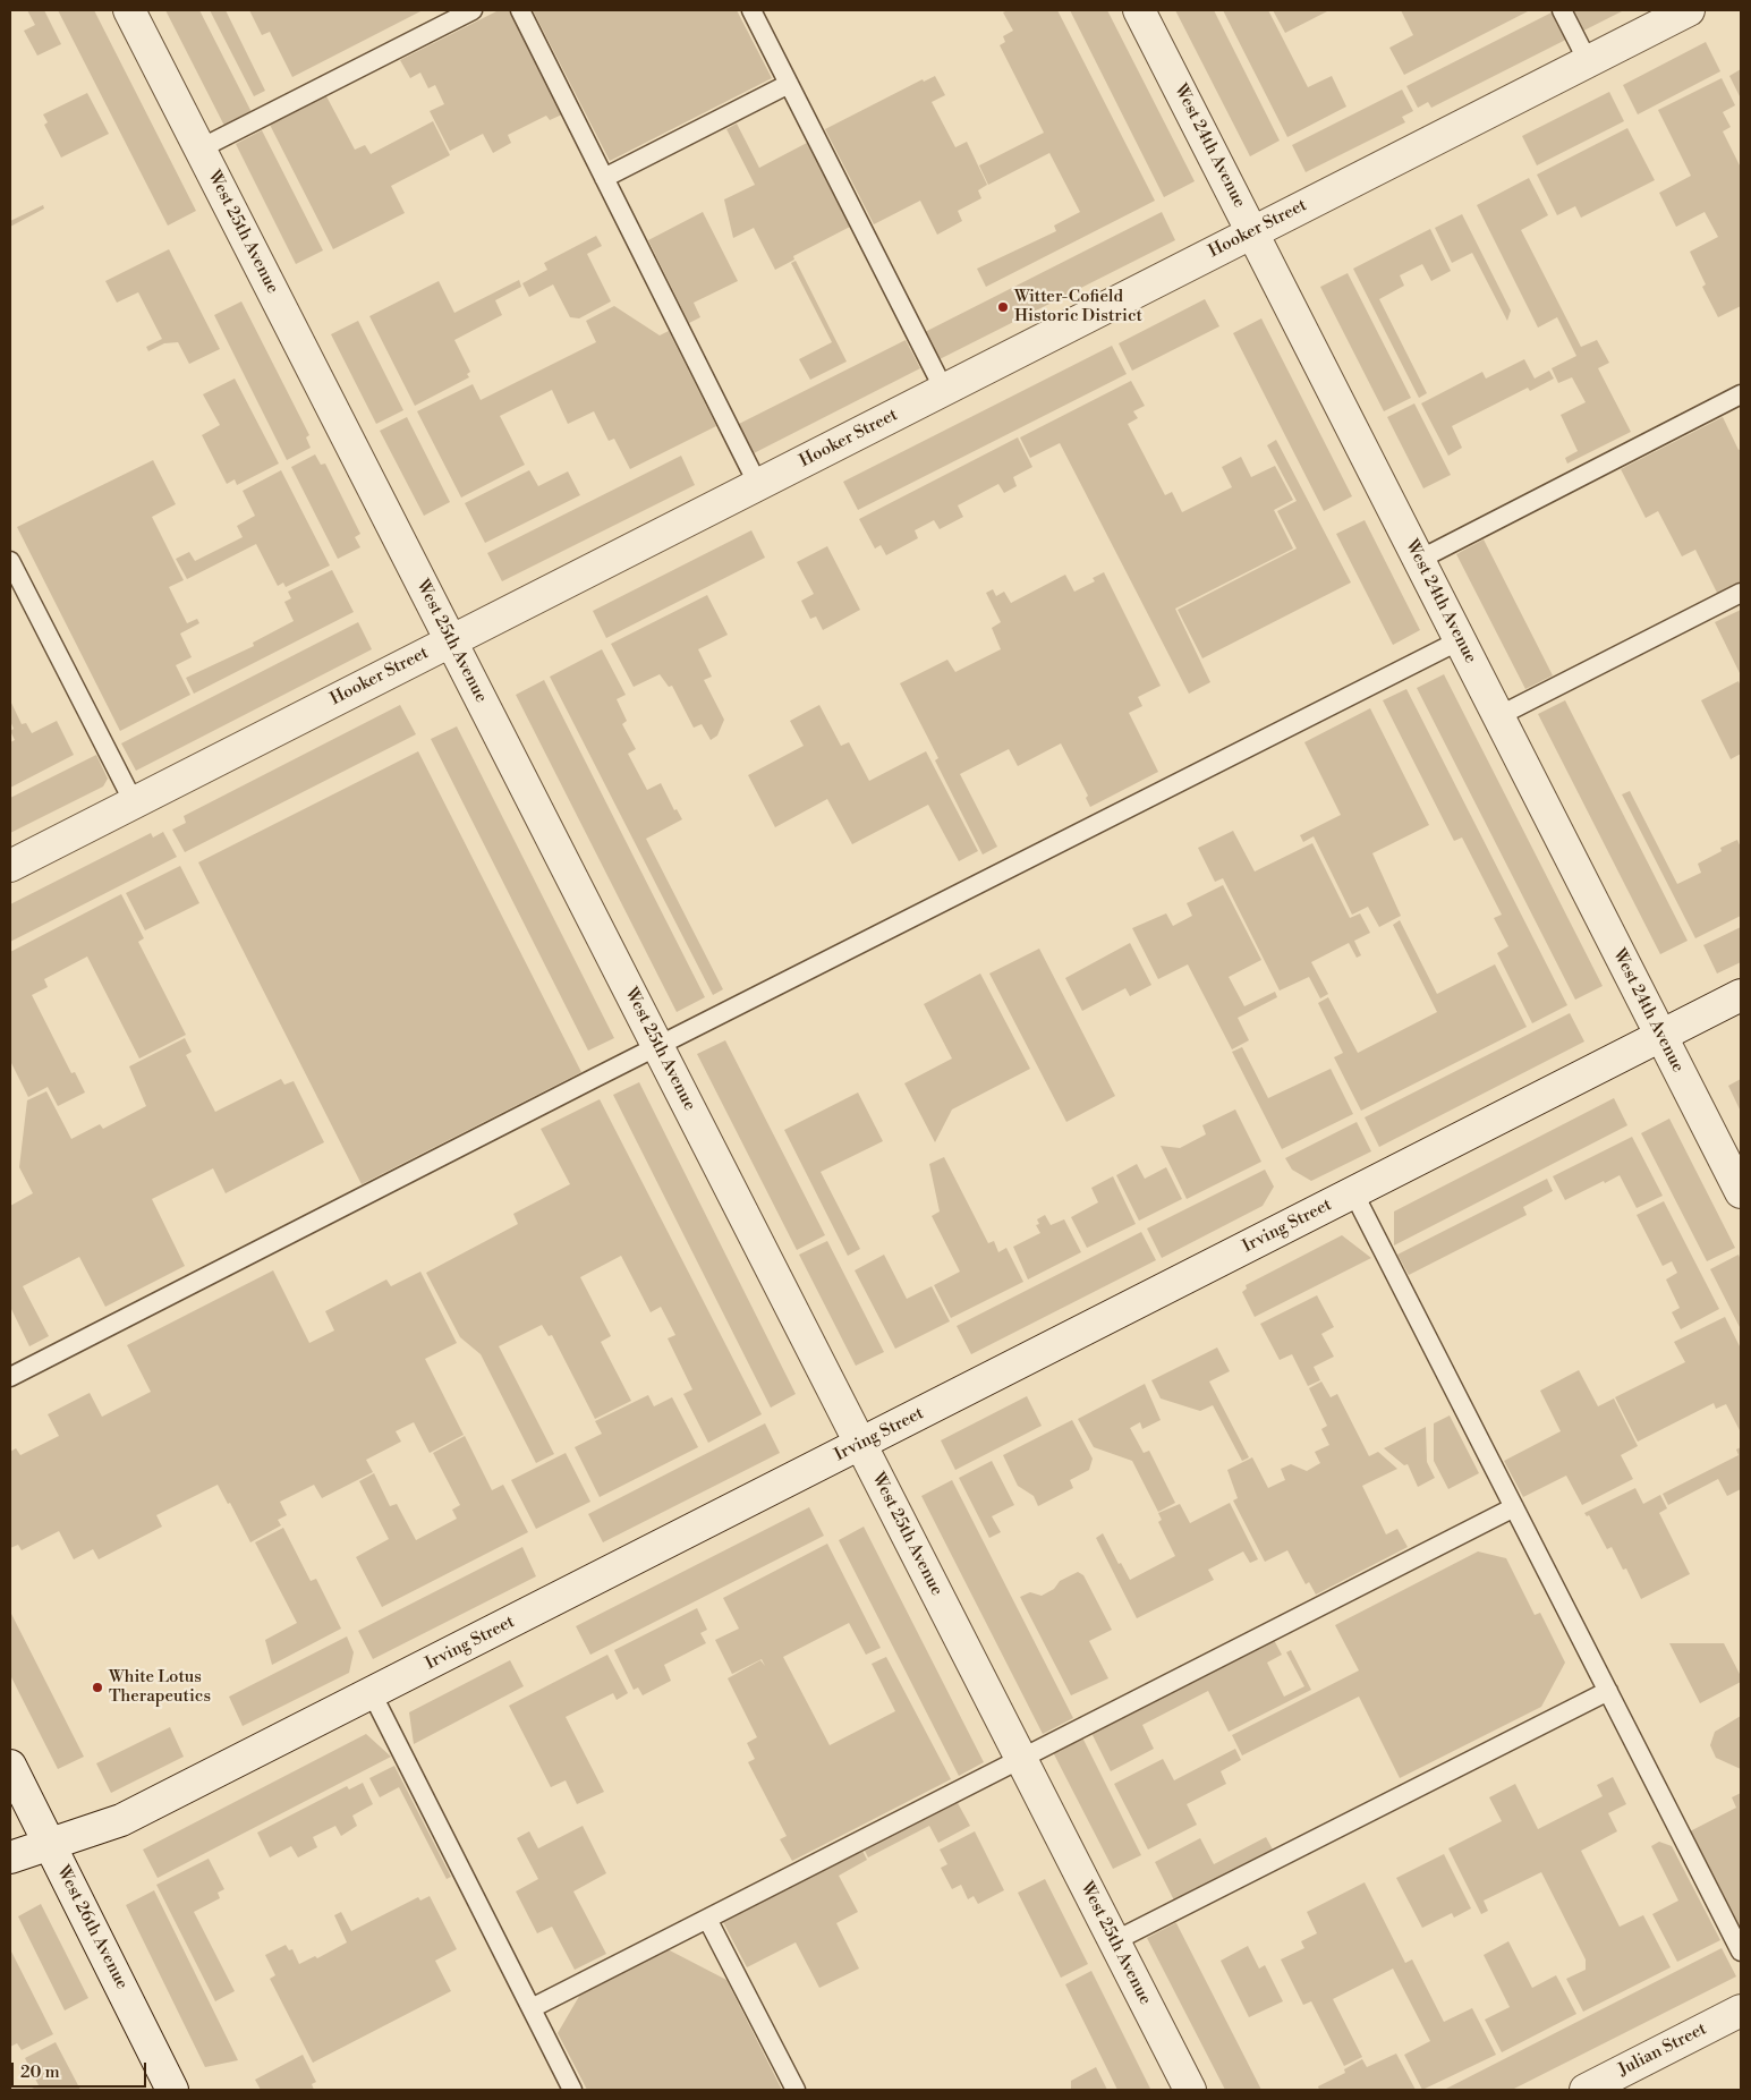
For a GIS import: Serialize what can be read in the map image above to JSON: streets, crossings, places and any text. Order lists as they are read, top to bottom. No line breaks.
{"streets":{"street":["West 24th Avenue","Hooker Street","West 25th Avenue","Irving Street","West 26th Avenue","Julian Street"]},"crossings":[["West 24th Avenue","Hooker Street"],["West 24th Avenue","Irving Street"],["Hooker Street","West 25th Avenue"],["West 25th Avenue","Irving Street"],["Irving Street","West 26th Avenue"]],"places":["Witter-Cofield Historic District","White Lotus Therapeutics"],"scale_bar":"20 m"}
